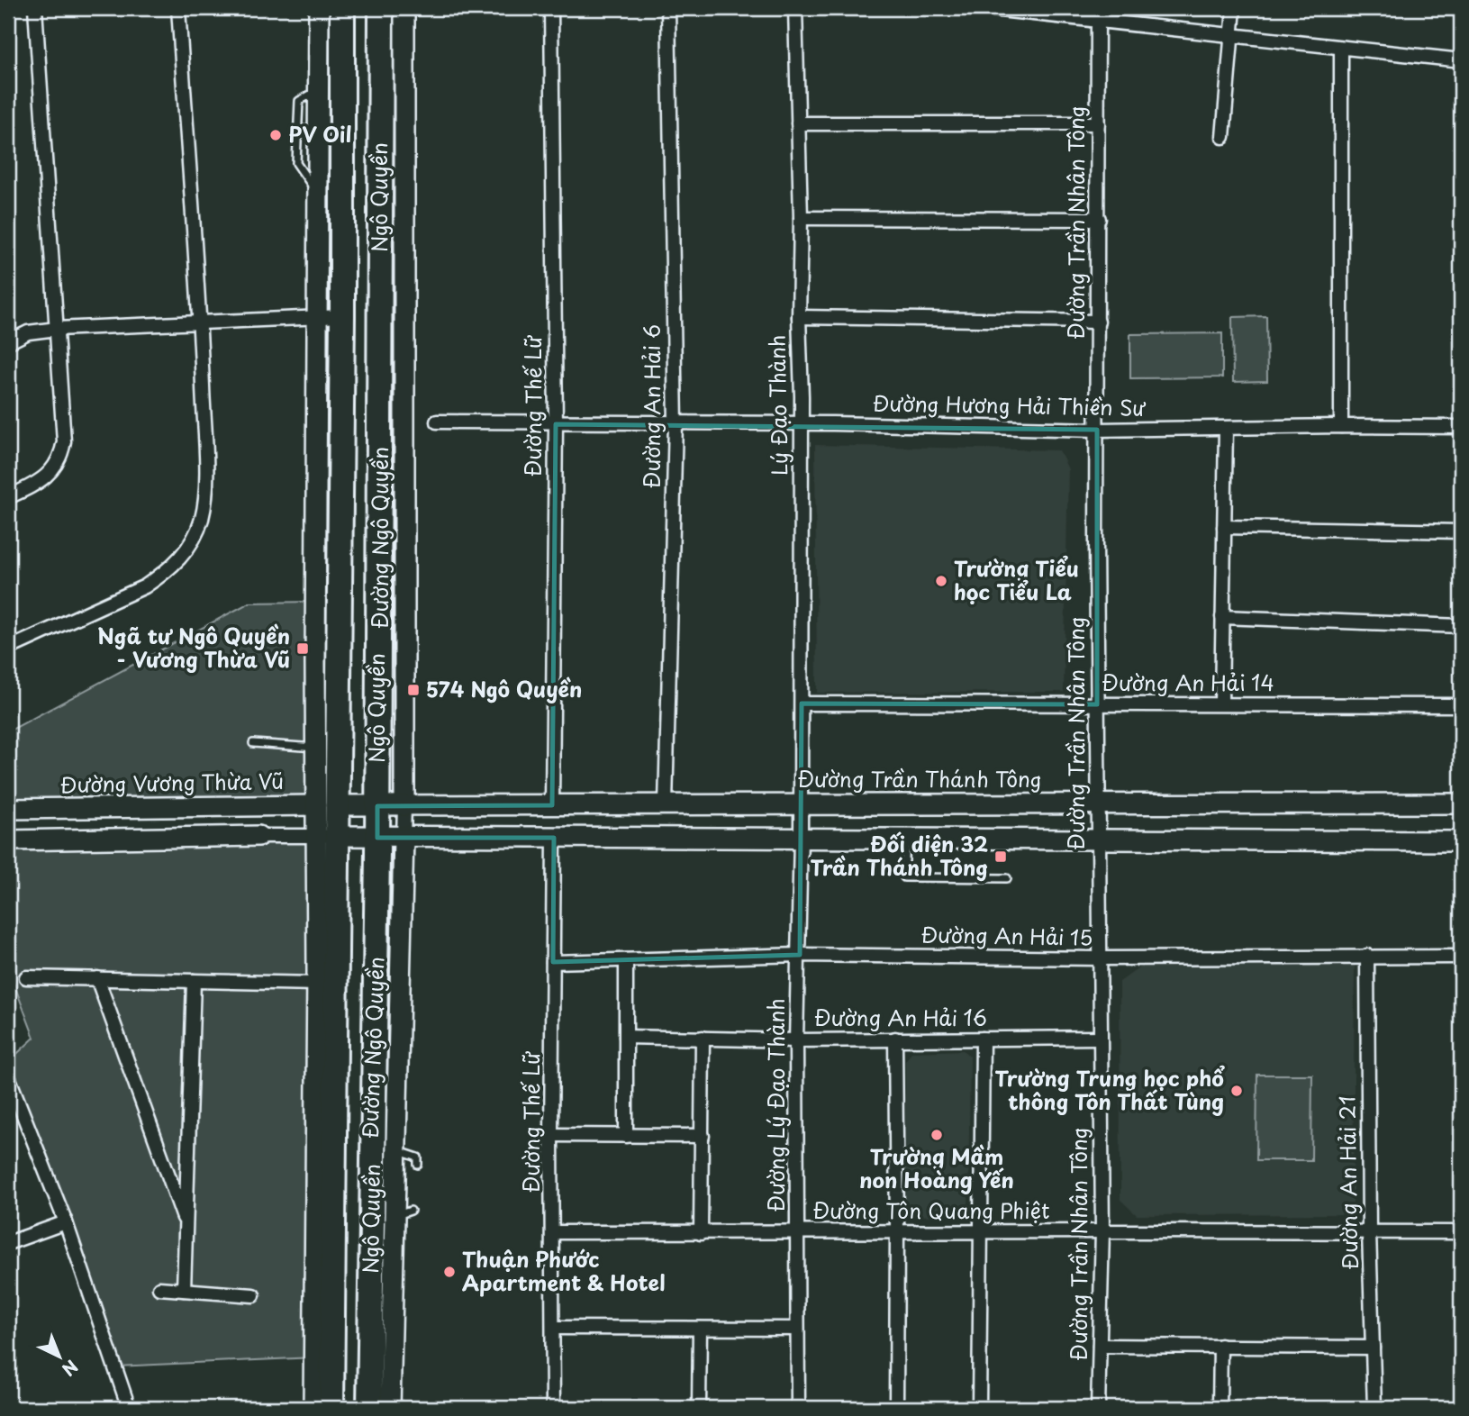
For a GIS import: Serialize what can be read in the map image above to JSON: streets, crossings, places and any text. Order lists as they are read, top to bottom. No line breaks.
{"streets":{"highway":["Ngô Quyền"],"street":["Đường Trần Nhân Tông","Lý Đạo Thành","Đường Thế Lữ","Đường An Hải 6","Đường Hương Hải Thiền Sư","Đường Ngô Quyền","Đường An Hải 14","Đường Trần Thánh Tông","Đường Vương Thừa Vũ","Đường An Hải 15","Đường An Hải 16","Đường Lý Đạo Thành","Đường An Hải 21","Đường Tôn Quang Phiệt"]},"crossings":[["Ngô Quyền","Đường Trần Thánh Tông"],["Ngô Quyền","Đường Vương Thừa Vũ"],["Đường Trần Nhân Tông","Đường Hương Hải Thiền Sư"],["Đường Trần Nhân Tông","Đường An Hải 14"],["Đường Trần Nhân Tông","Đường Trần Thánh Tông"],["Đường Trần Nhân Tông","Đường An Hải 15"],["Đường Trần Nhân Tông","Đường An Hải 16"],["Đường Trần Nhân Tông","Đường Tôn Quang Phiệt"],["Lý Đạo Thành","Đường Hương Hải Thiền Sư"],["Lý Đạo Thành","Đường An Hải 14"],["Lý Đạo Thành","Đường Trần Thánh Tông"],["Lý Đạo Thành","Đường Lý Đạo Thành"],["Đường Thế Lữ","Đường Hương Hải Thiền Sư"],["Đường Thế Lữ","Đường Trần Thánh Tông"],["Đường Thế Lữ","Đường An Hải 15"],["Đường Thế Lữ","Đường Tôn Quang Phiệt"],["Đường An Hải 6","Đường Hương Hải Thiền Sư"],["Đường An Hải 6","Đường Trần Thánh Tông"],["Đường Ngô Quyền","Đường Trần Thánh Tông"],["Đường Trần Thánh Tông","Đường Vương Thừa Vũ"],["Đường Trần Thánh Tông","Đường Lý Đạo Thành"],["Đường An Hải 15","Đường Lý Đạo Thành"],["Đường An Hải 15","Đường An Hải 21"],["Đường An Hải 16","Đường Lý Đạo Thành"],["Đường Lý Đạo Thành","Đường Tôn Quang Phiệt"],["Đường An Hải 21","Đường Tôn Quang Phiệt"]],"places":{"other":["PV Oil","Trường Tiểu học Tiểu La","Trường Trung học phổ thông Tôn Thất Tùng","Trường Mầm non Hoàng Yến","Thuận Phước Apartment & Hotel"],"transit":["Ngã tư Ngô Quyền - Vương Thừa Vũ","574 Ngô Quyền","Đối diện 32 Trần Thánh Tông"]},"north":"bottom right"}
